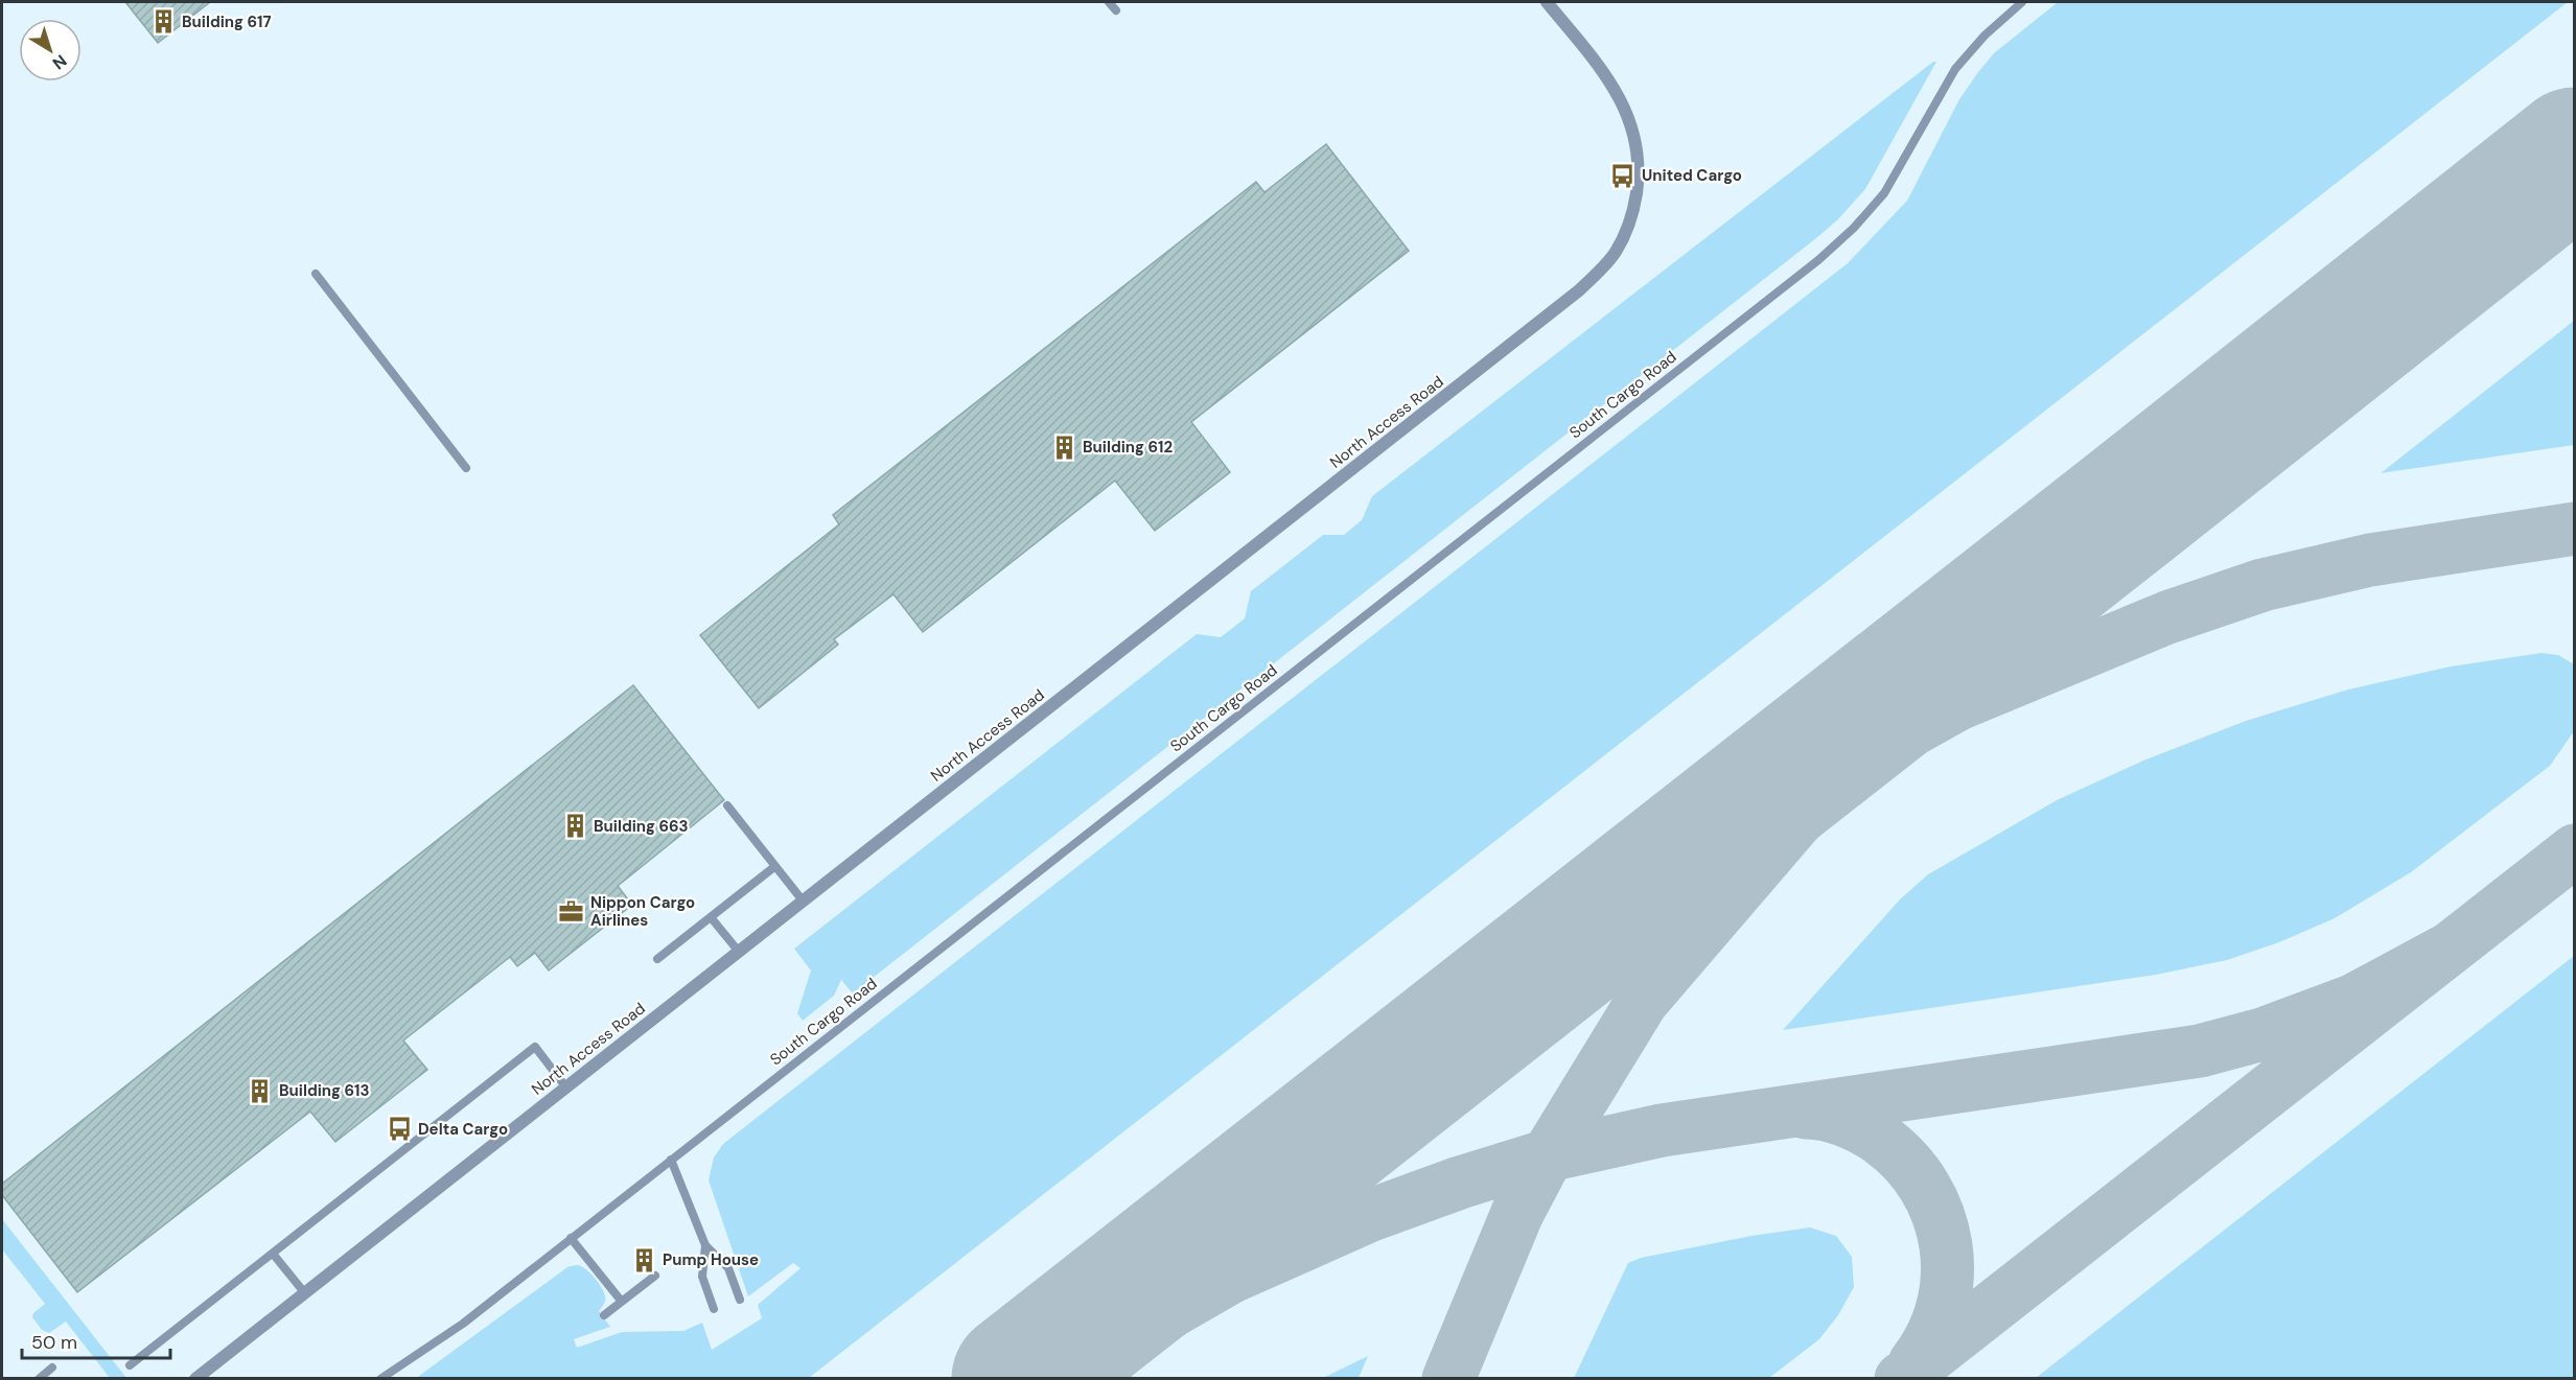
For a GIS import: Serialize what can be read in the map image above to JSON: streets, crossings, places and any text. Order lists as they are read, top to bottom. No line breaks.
{"streets":{"street":["North Access Road"],"lane":["South Cargo Road"]},"places":{"building":["Building 617","Building 612","Building 663","Building 613","Pump House"],"bus stop":["United Cargo","Delta Cargo"],"office":["Nippon Cargo Airlines"]},"scale_bar":"50 m","north":"bottom right"}
